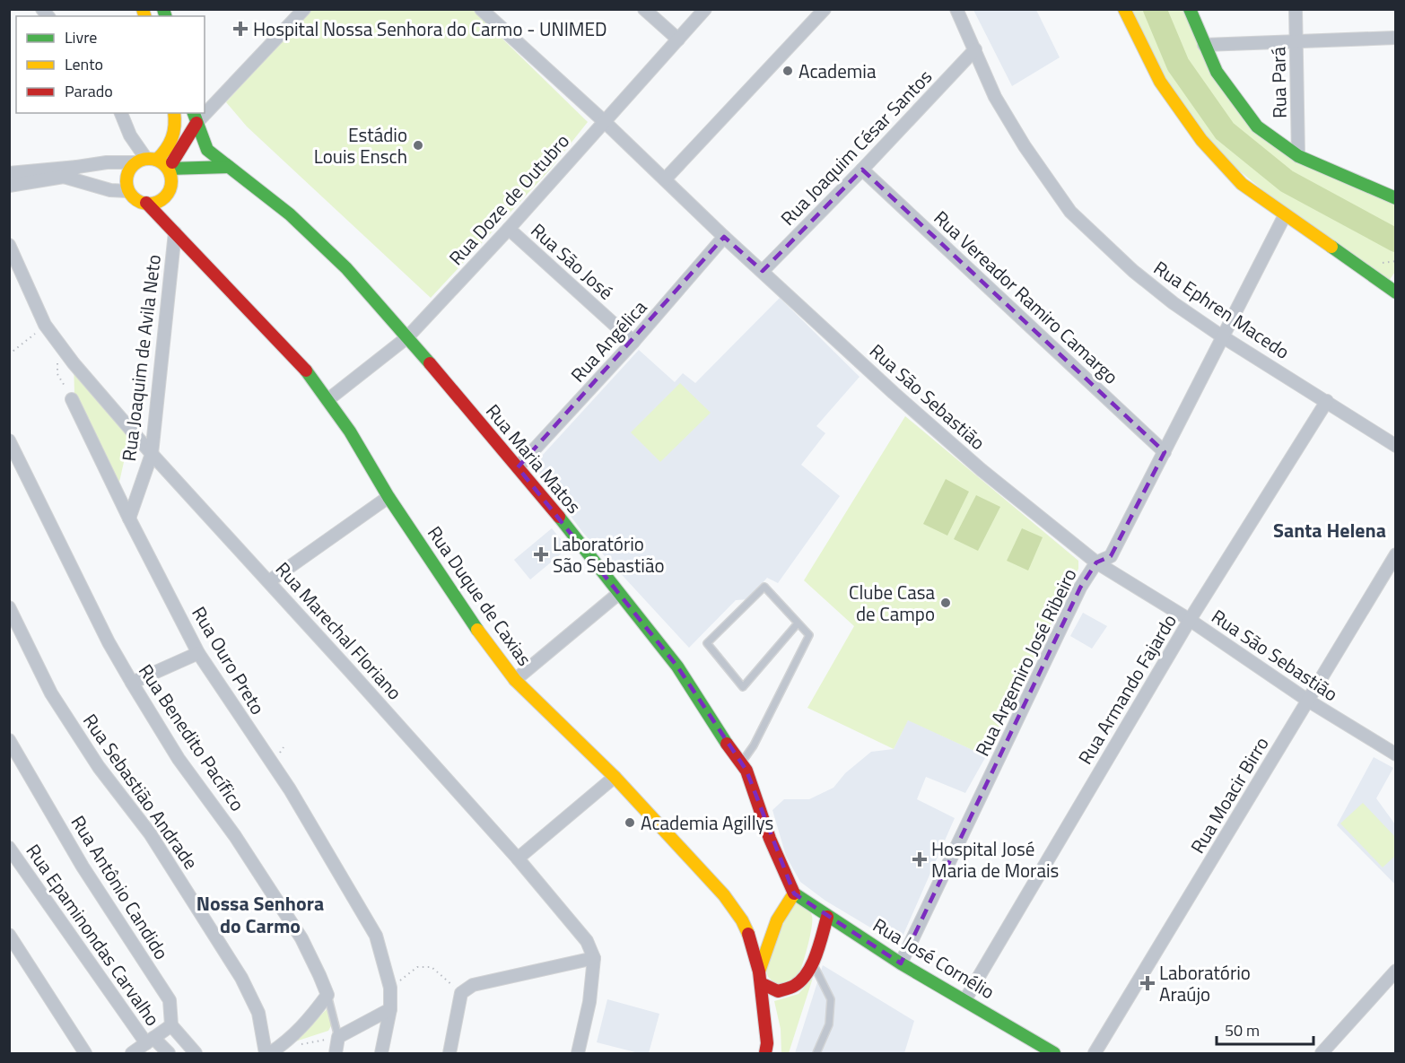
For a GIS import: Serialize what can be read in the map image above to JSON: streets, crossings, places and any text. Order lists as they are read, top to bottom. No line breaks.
{"streets":{"main road":["Rua Maria Matos","Rua Duque de Caxias","Rua José Cornélio"],"street":["Rua Pará","Rua Joaquim César Santos","Rua Doze de Outubro","Rua São José","Rua Vereador Ramiro Camargo","Rua Ephren Macedo","Rua Angélica","Rua Joaquim de Avila Neto","Rua São Sebastião","Rua Marechal Floriano","Rua Ouro Preto","Rua Argemiro José Ribeiro","Rua Armando Fajardo","Rua Benedito Pacífico","Rua Sebastião Andrade","Rua Moacir Birro","Rua Antônio Candido","Rua Epaminondas Carvalho"]},"crossings":[["Rua Joaquim César Santos","Rua Vereador Ramiro Camargo"],["Rua Joaquim César Santos","Rua Ephren Macedo"],["Rua Joaquim César Santos","Rua São Sebastião"],["Rua Doze de Outubro","Rua São José"],["Rua Doze de Outubro","Rua São Sebastião"],["Rua Doze de Outubro","Rua Maria Matos"],["Rua Doze de Outubro","Rua Duque de Caxias"],["Rua São José","Rua Angélica"],["Rua Vereador Ramiro Camargo","Rua Argemiro José Ribeiro"],["Rua Ephren Macedo","Rua Argemiro José Ribeiro"],["Rua Ephren Macedo","Rua Armando Fajardo"],["Rua Angélica","Rua São Sebastião"],["Rua Angélica","Rua Maria Matos"],["Rua Joaquim de Avila Neto","Rua Duque de Caxias"],["Rua Joaquim de Avila Neto","Rua Marechal Floriano"],["Rua Joaquim de Avila Neto","Rua Ouro Preto"],["Rua São Sebastião","Rua Argemiro José Ribeiro"],["Rua São Sebastião","Rua Armando Fajardo"],["Rua São Sebastião","Rua Moacir Birro"],["Rua Maria Matos","Rua José Cornélio"],["Rua Argemiro José Ribeiro","Rua José Cornélio"],["Rua Armando Fajardo","Rua José Cornélio"]],"districts":["Santa Helena","Nossa Senhora do Carmo"],"places":{"health":["Hospital Nossa Senhora do Carmo - UNIMED","Laboratório São Sebastião","Hospital José Maria de Morais","Laboratório Araújo"],"other":["Academia","Estádio Louis Ensch","Clube Casa de Campo","Academia Agillys"]},"legend":["Livre","Lento","Parado"],"scale_bar":"50 m"}
